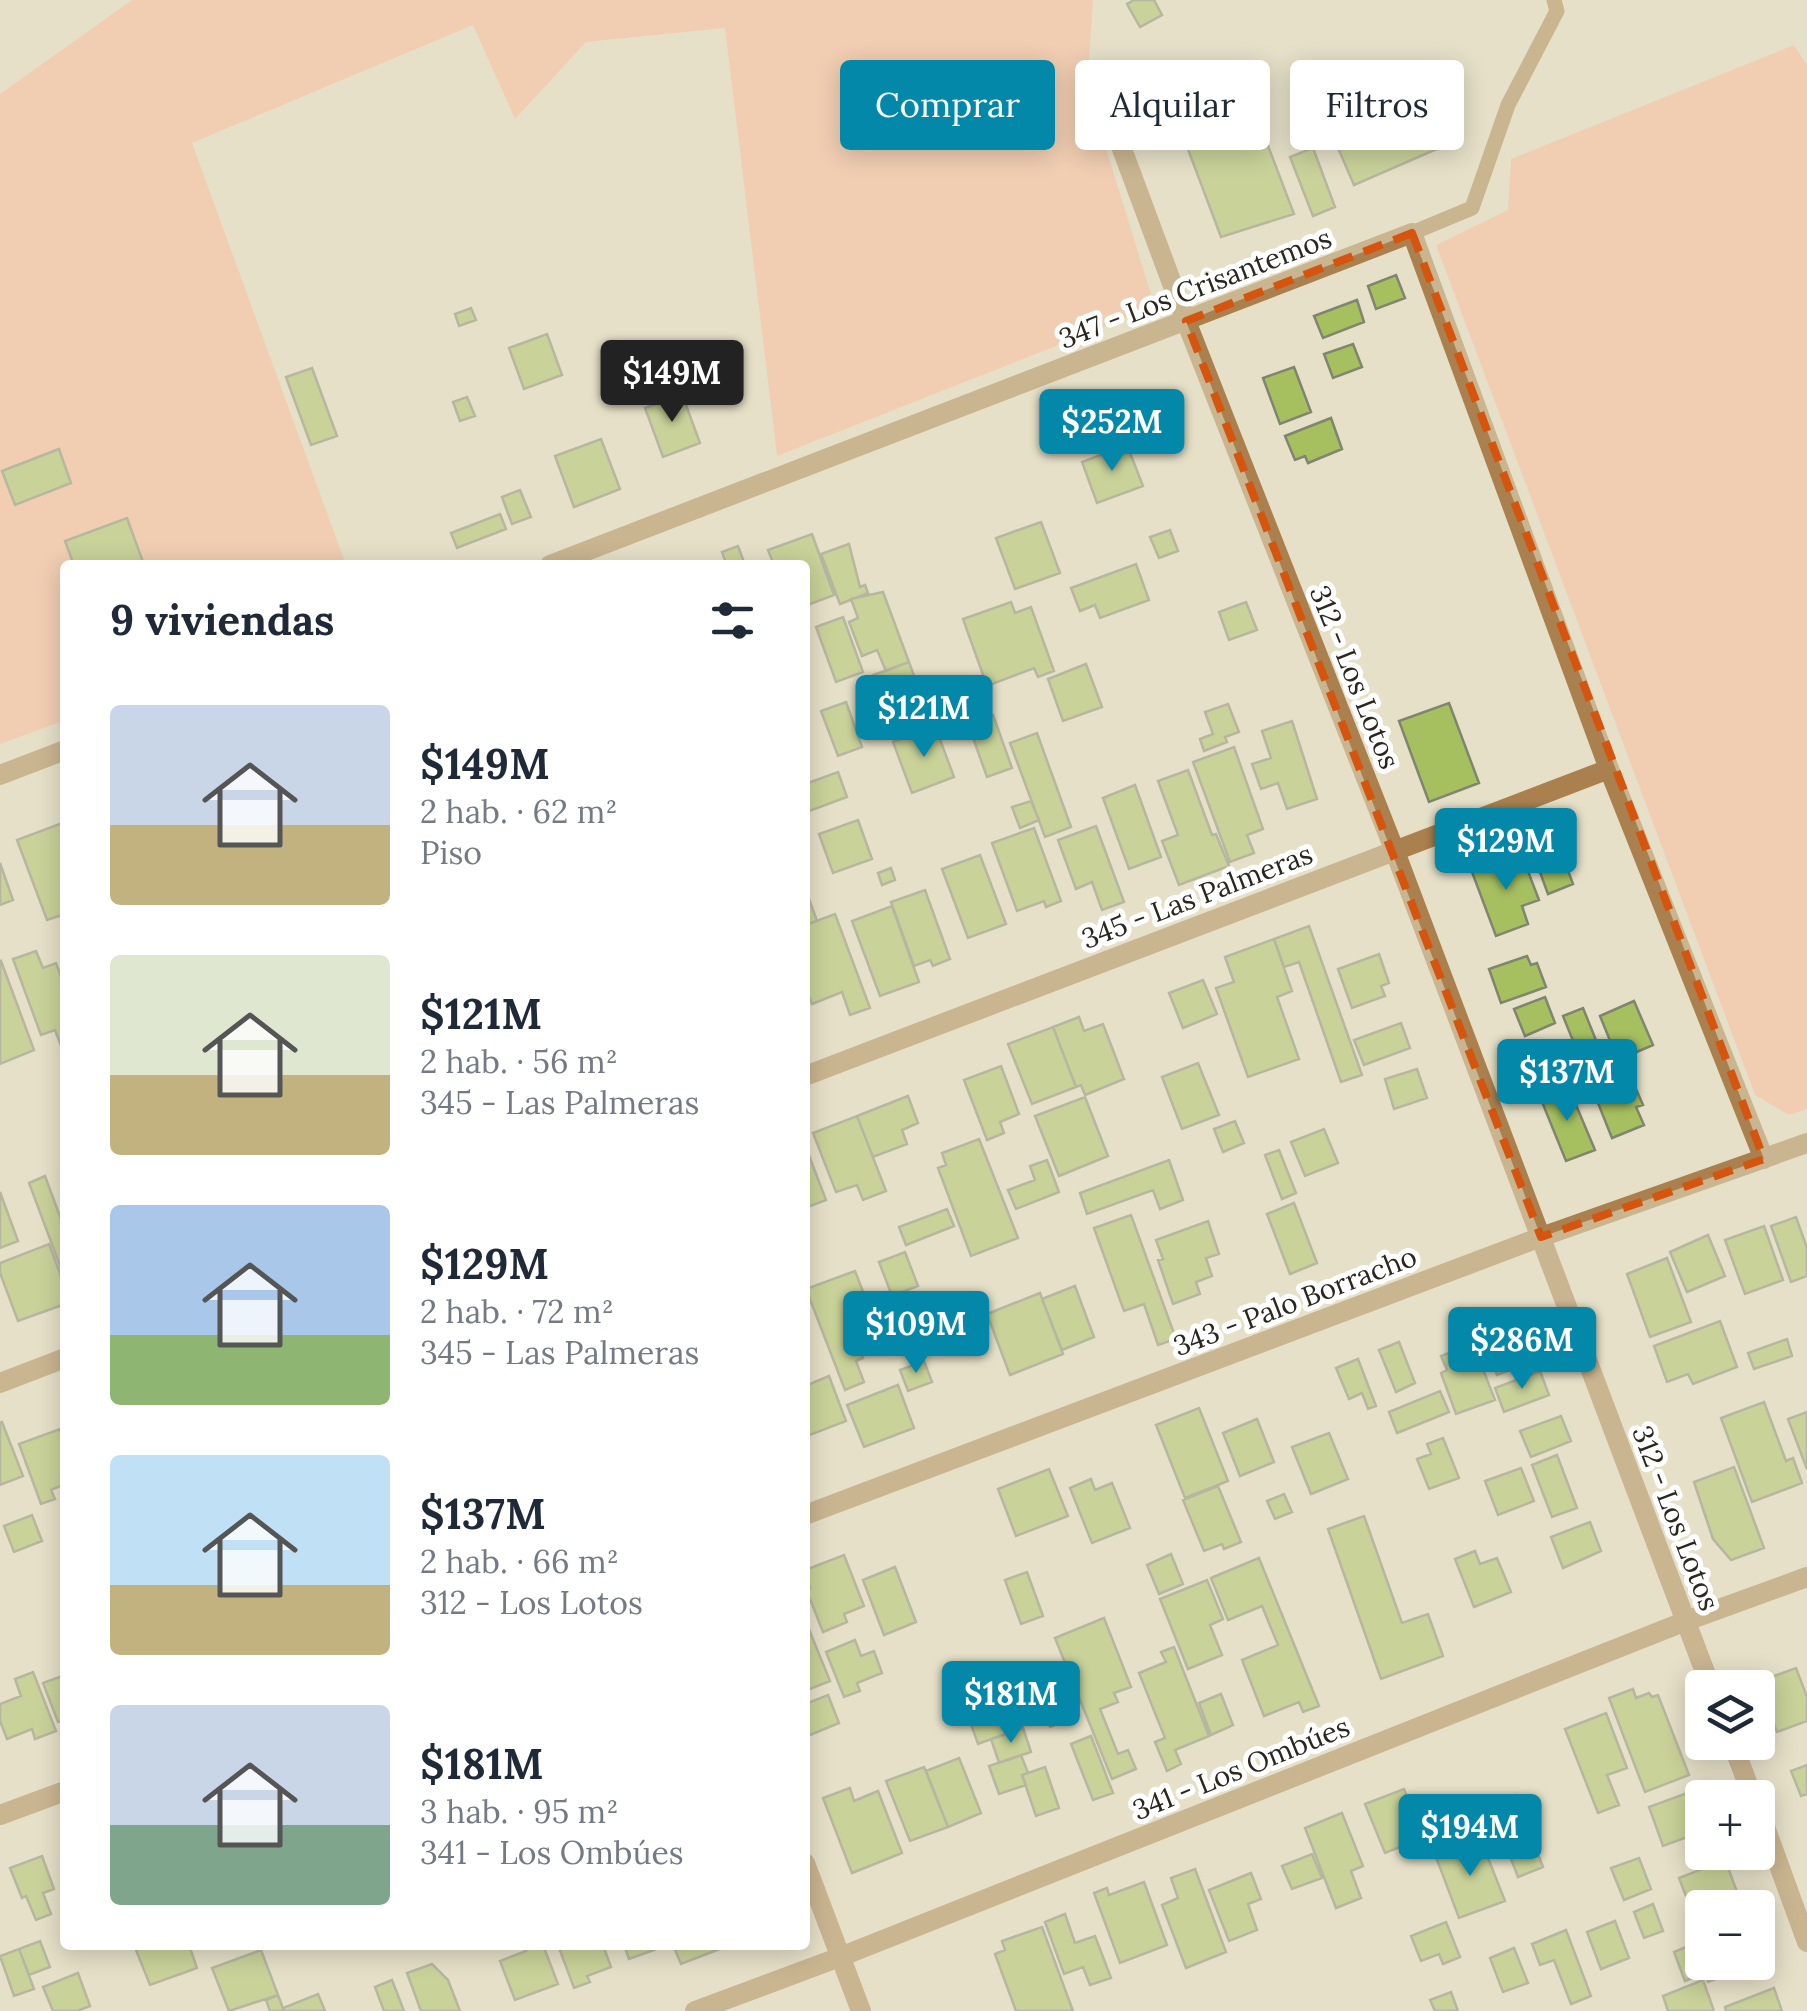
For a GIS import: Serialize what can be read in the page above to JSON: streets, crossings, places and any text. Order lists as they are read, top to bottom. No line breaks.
{"streets":{"street":["347 - Los Crisantemos","312 - Los Lotos","345 - Las Palmeras","343 - Palo Borracho","341 - Los Ombúes"]},"crossings":[["347 - Los Crisantemos","312 - Los Lotos"],["312 - Los Lotos","345 - Las Palmeras"],["312 - Los Lotos","343 - Palo Borracho"],["312 - Los Lotos","341 - Los Ombúes"]],"page":{"chip":["Comprar","Alquilar","Filtros"],"price":["$149M","$252M","$121M","$129M","$137M","$109M","$286M","$181M","$194M"],"heading":"9 viviendas","list":[{"name":"$149M","note":"2 hab. · 62 m² · Piso"},{"name":"$121M","note":"2 hab. · 56 m² · 345 - Las Palmeras"},{"name":"$129M","note":"2 hab. · 72 m² · 345 - Las Palmeras"},{"name":"$137M","note":"2 hab. · 66 m² · 312 - Los Lotos"},{"name":"$181M","note":"3 hab. · 95 m² · 341 - Los Ombúes"}],"map_buttons":["+","−"]}}
